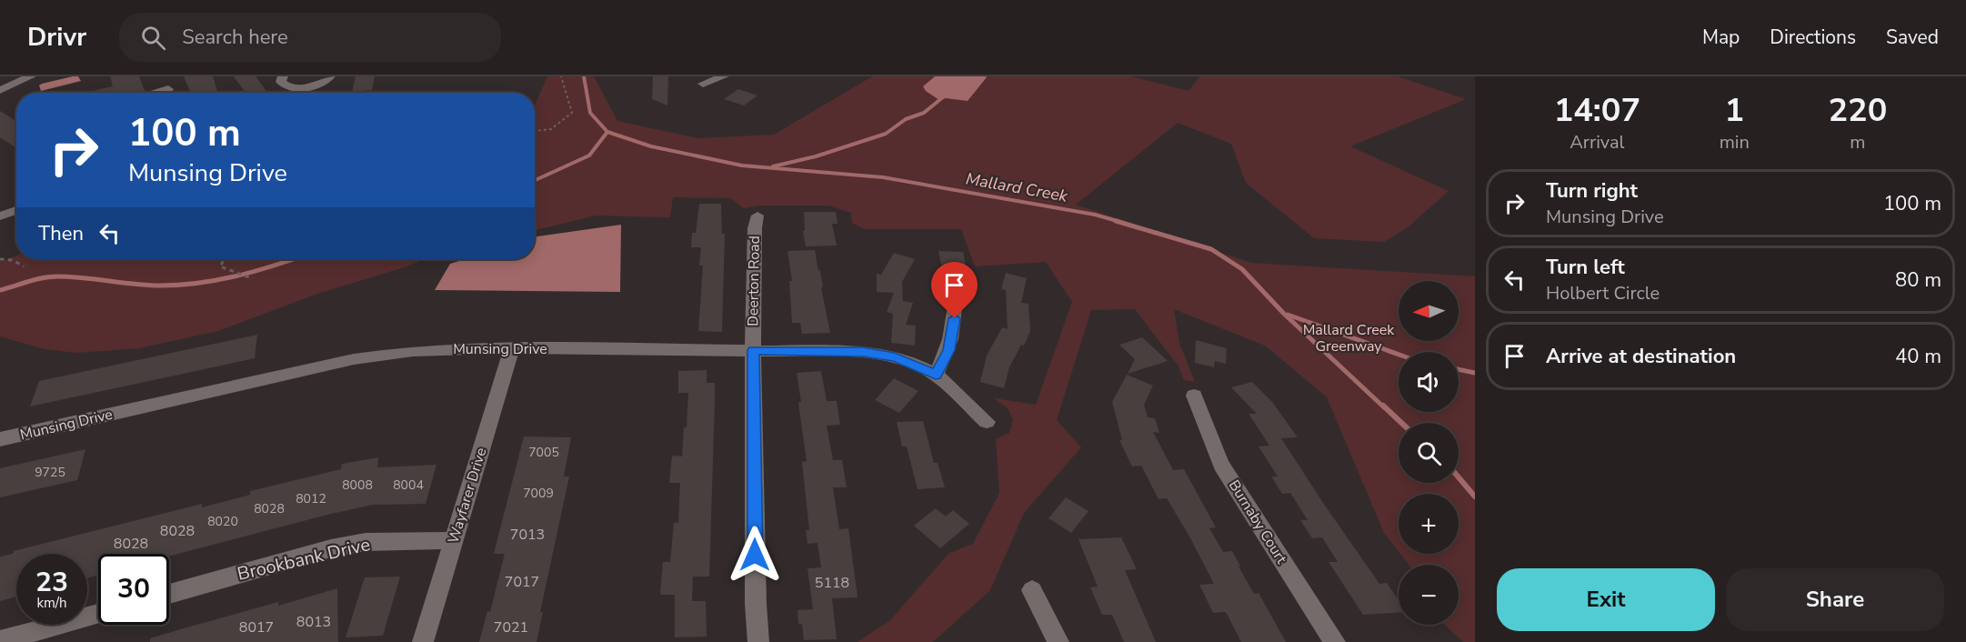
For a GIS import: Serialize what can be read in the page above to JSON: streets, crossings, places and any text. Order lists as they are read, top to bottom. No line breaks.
{"streets":{"street":["Deerton Road","Munsing Drive","Wayfarer Drive","Burnaby Court","Brookbank Drive"]},"crossings":[["Deerton Road","Munsing Drive"],["Munsing Drive","Wayfarer Drive"],["Wayfarer Drive","Brookbank Drive"]],"water":["Mallard Creek"],"parks":["Mallard Creek Greenway"],"house_numbers":["7005","9725","8008","8004","7009","8012","8028","8020","8028","7013","8028","7017","5118","8013","8017","7021"],"north":"left","page":{"header":"Drivr","search":"Search here","nav":["Map","Directions","Saved"],"eta":["14:07","Arrival","1","min","220","m"],"turn":["100 m","Munsing Drive"],"list":[{"name":"Turn right","note":"Munsing Drive","value":"100 m"},{"name":"Turn left","note":"Holbert Circle","value":"80 m"},{"name":"Arrive at destination","value":"40 m"}],"then":"Then","map_buttons":["+","−"],"speed":"23 km/h","limit":"30","buttons":["Exit","Share"]}}
